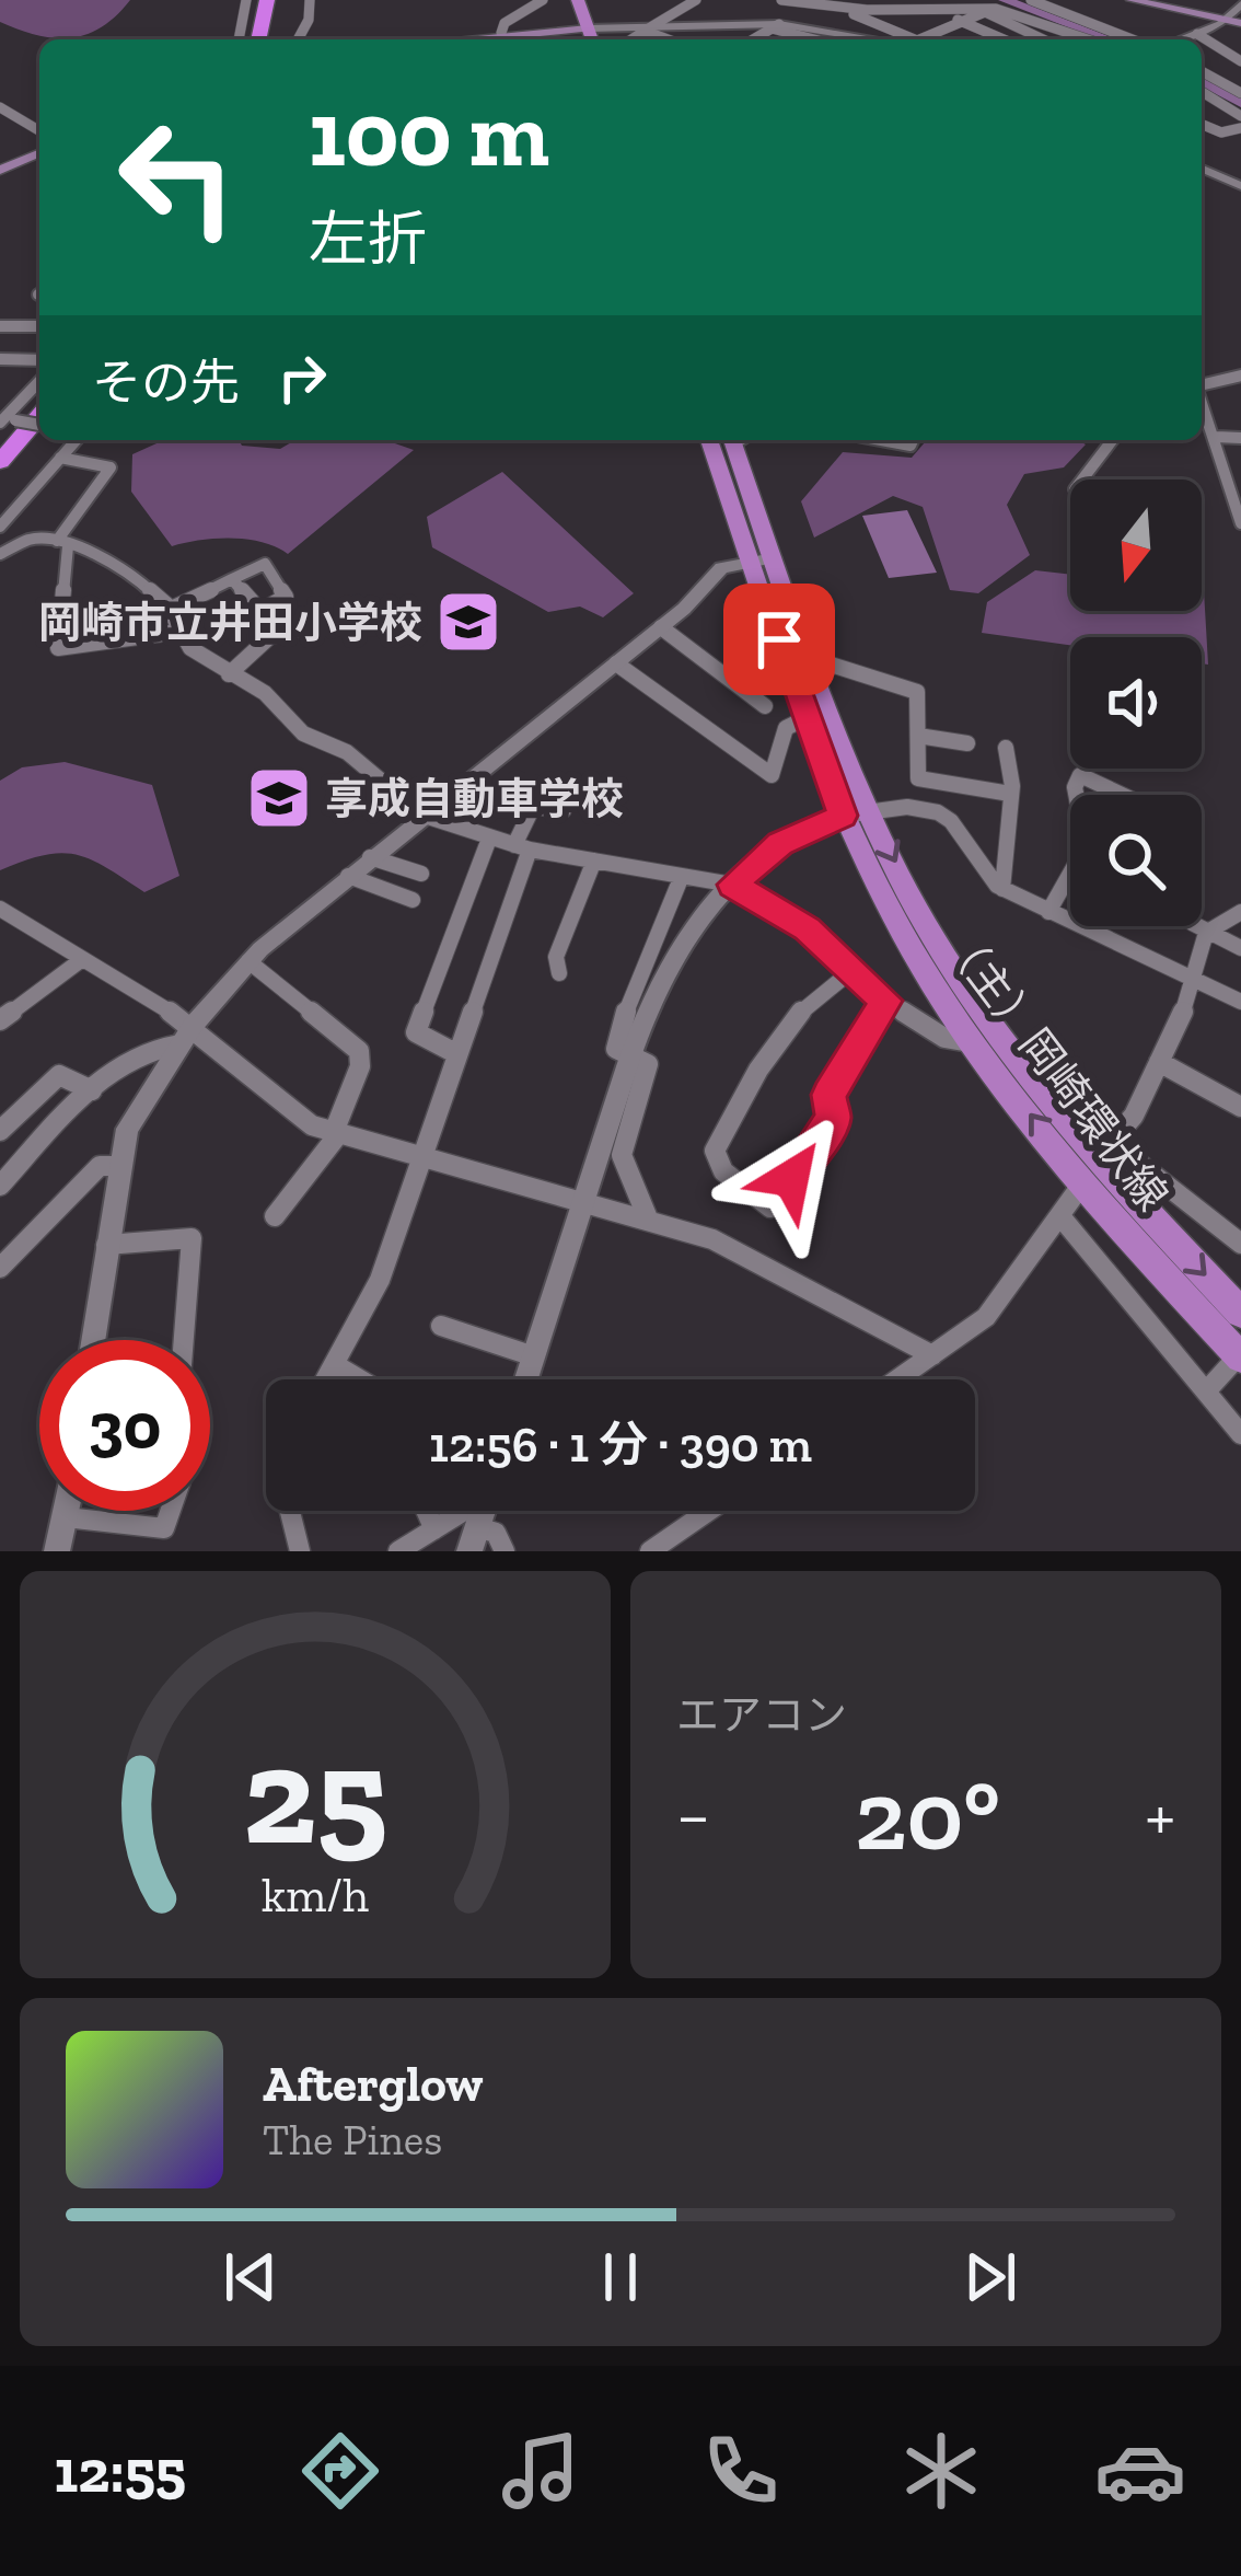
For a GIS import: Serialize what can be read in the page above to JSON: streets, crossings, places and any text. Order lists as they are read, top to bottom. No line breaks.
{"streets":{"main road":["（主）岡崎環状線"]},"places":{"school or university":["岡崎市立井田小学校","享成自動車学校"]},"north":"bottom","page":{"turn":["100 m","左折"],"then":"その先","limit":"30","trip":"12:56 · 1 分 · 390 m","tile":"エアコン","heat":["−","20°","+"],"song":["Afterglow","The Pines"],"tabs":"12:55","gauge":["25","km/h"]}}
